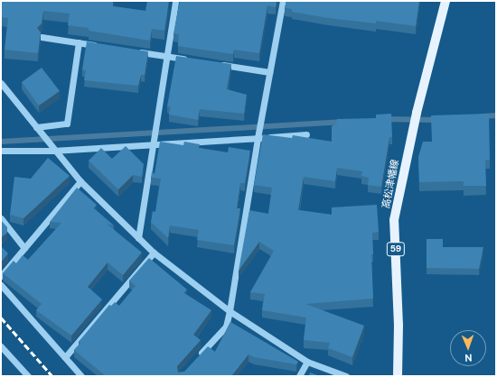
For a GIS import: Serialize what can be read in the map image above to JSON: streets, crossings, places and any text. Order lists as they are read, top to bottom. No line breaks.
{"streets":{"main road":["高松津幡線","59"]},"north":"bottom"}
